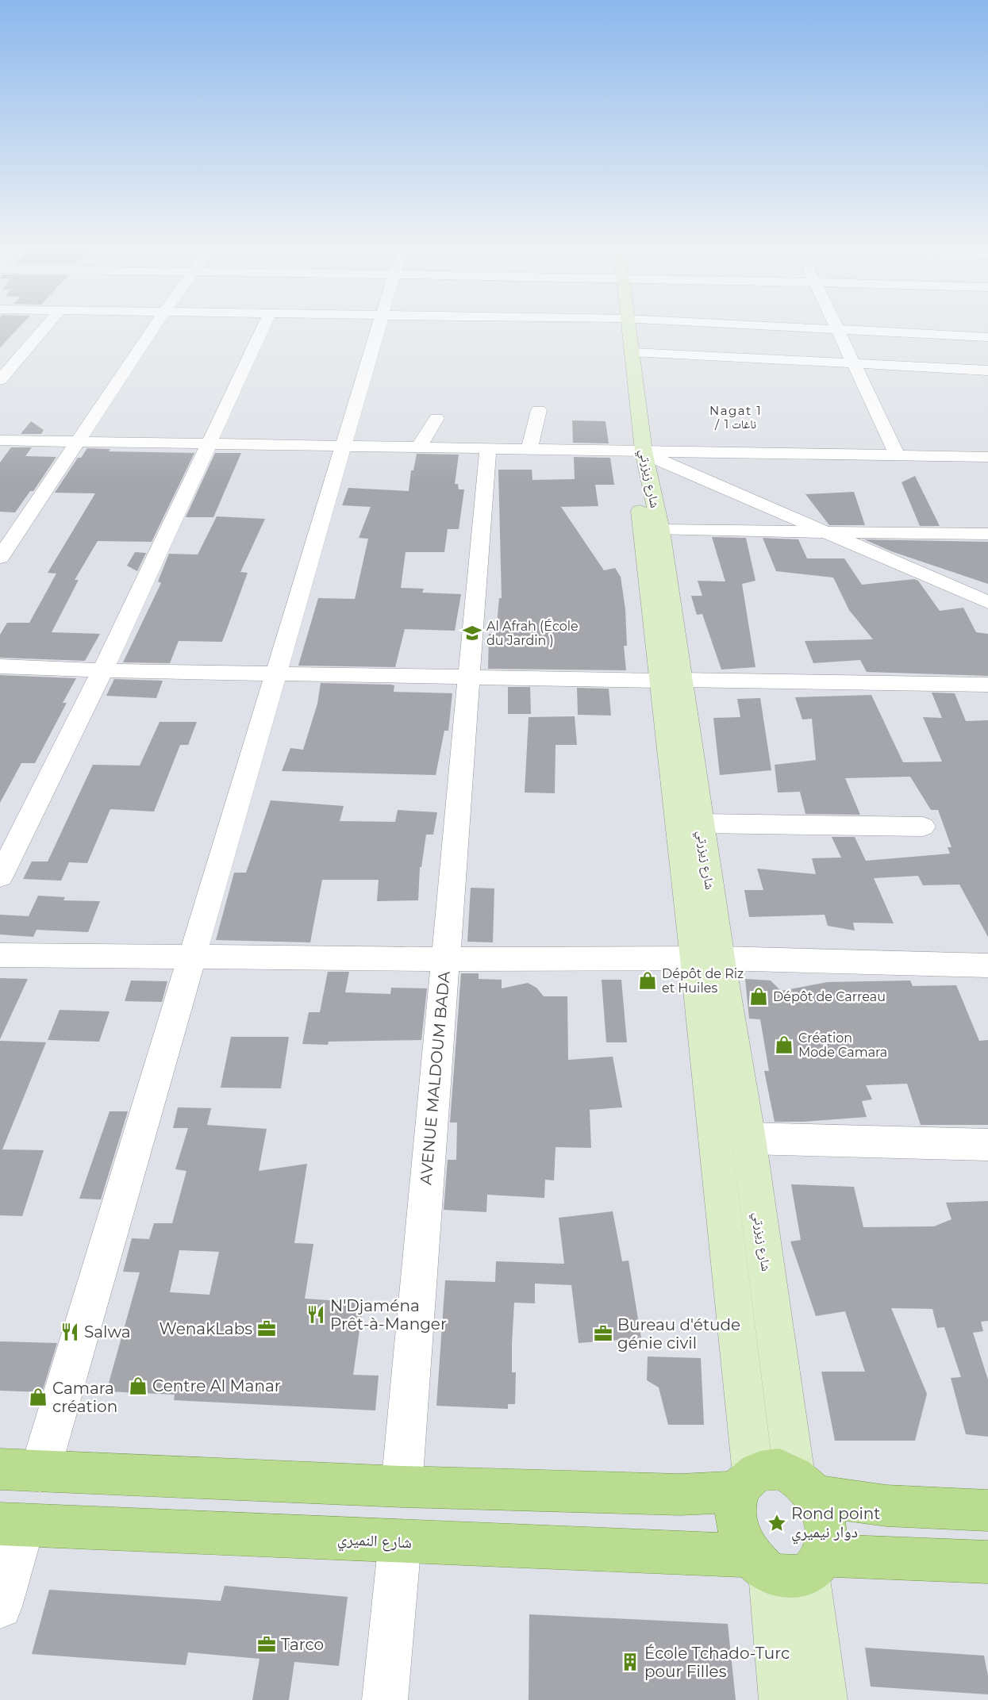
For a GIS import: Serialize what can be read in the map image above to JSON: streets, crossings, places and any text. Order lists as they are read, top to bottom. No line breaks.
{"streets":{"main road":["شارع النميري"],"street":["شارع زيزرتي","AVENUE MALDOUM BADA"]},"crossings":[["شارع زيزرتي","شارع النميري"]],"districts":["Nagat 1 / ناغات 1"],"places":{"school or university":["Al Afrah (École du Jardin )"],"shop":["Dépôt de Riz et Huiles","Dépôt de Carreau","Création Mode Camara","Centre Al Manar","Camara création"],"restaurant":["N'Djaména Prêt-à-Manger","Salwa"],"office":["WenakLabs","Bureau d'étude génie civil","Tarco"],"place":["Rond point دوار نيميري"],"building":["École Tchado-Turc pour Filles"]}}
